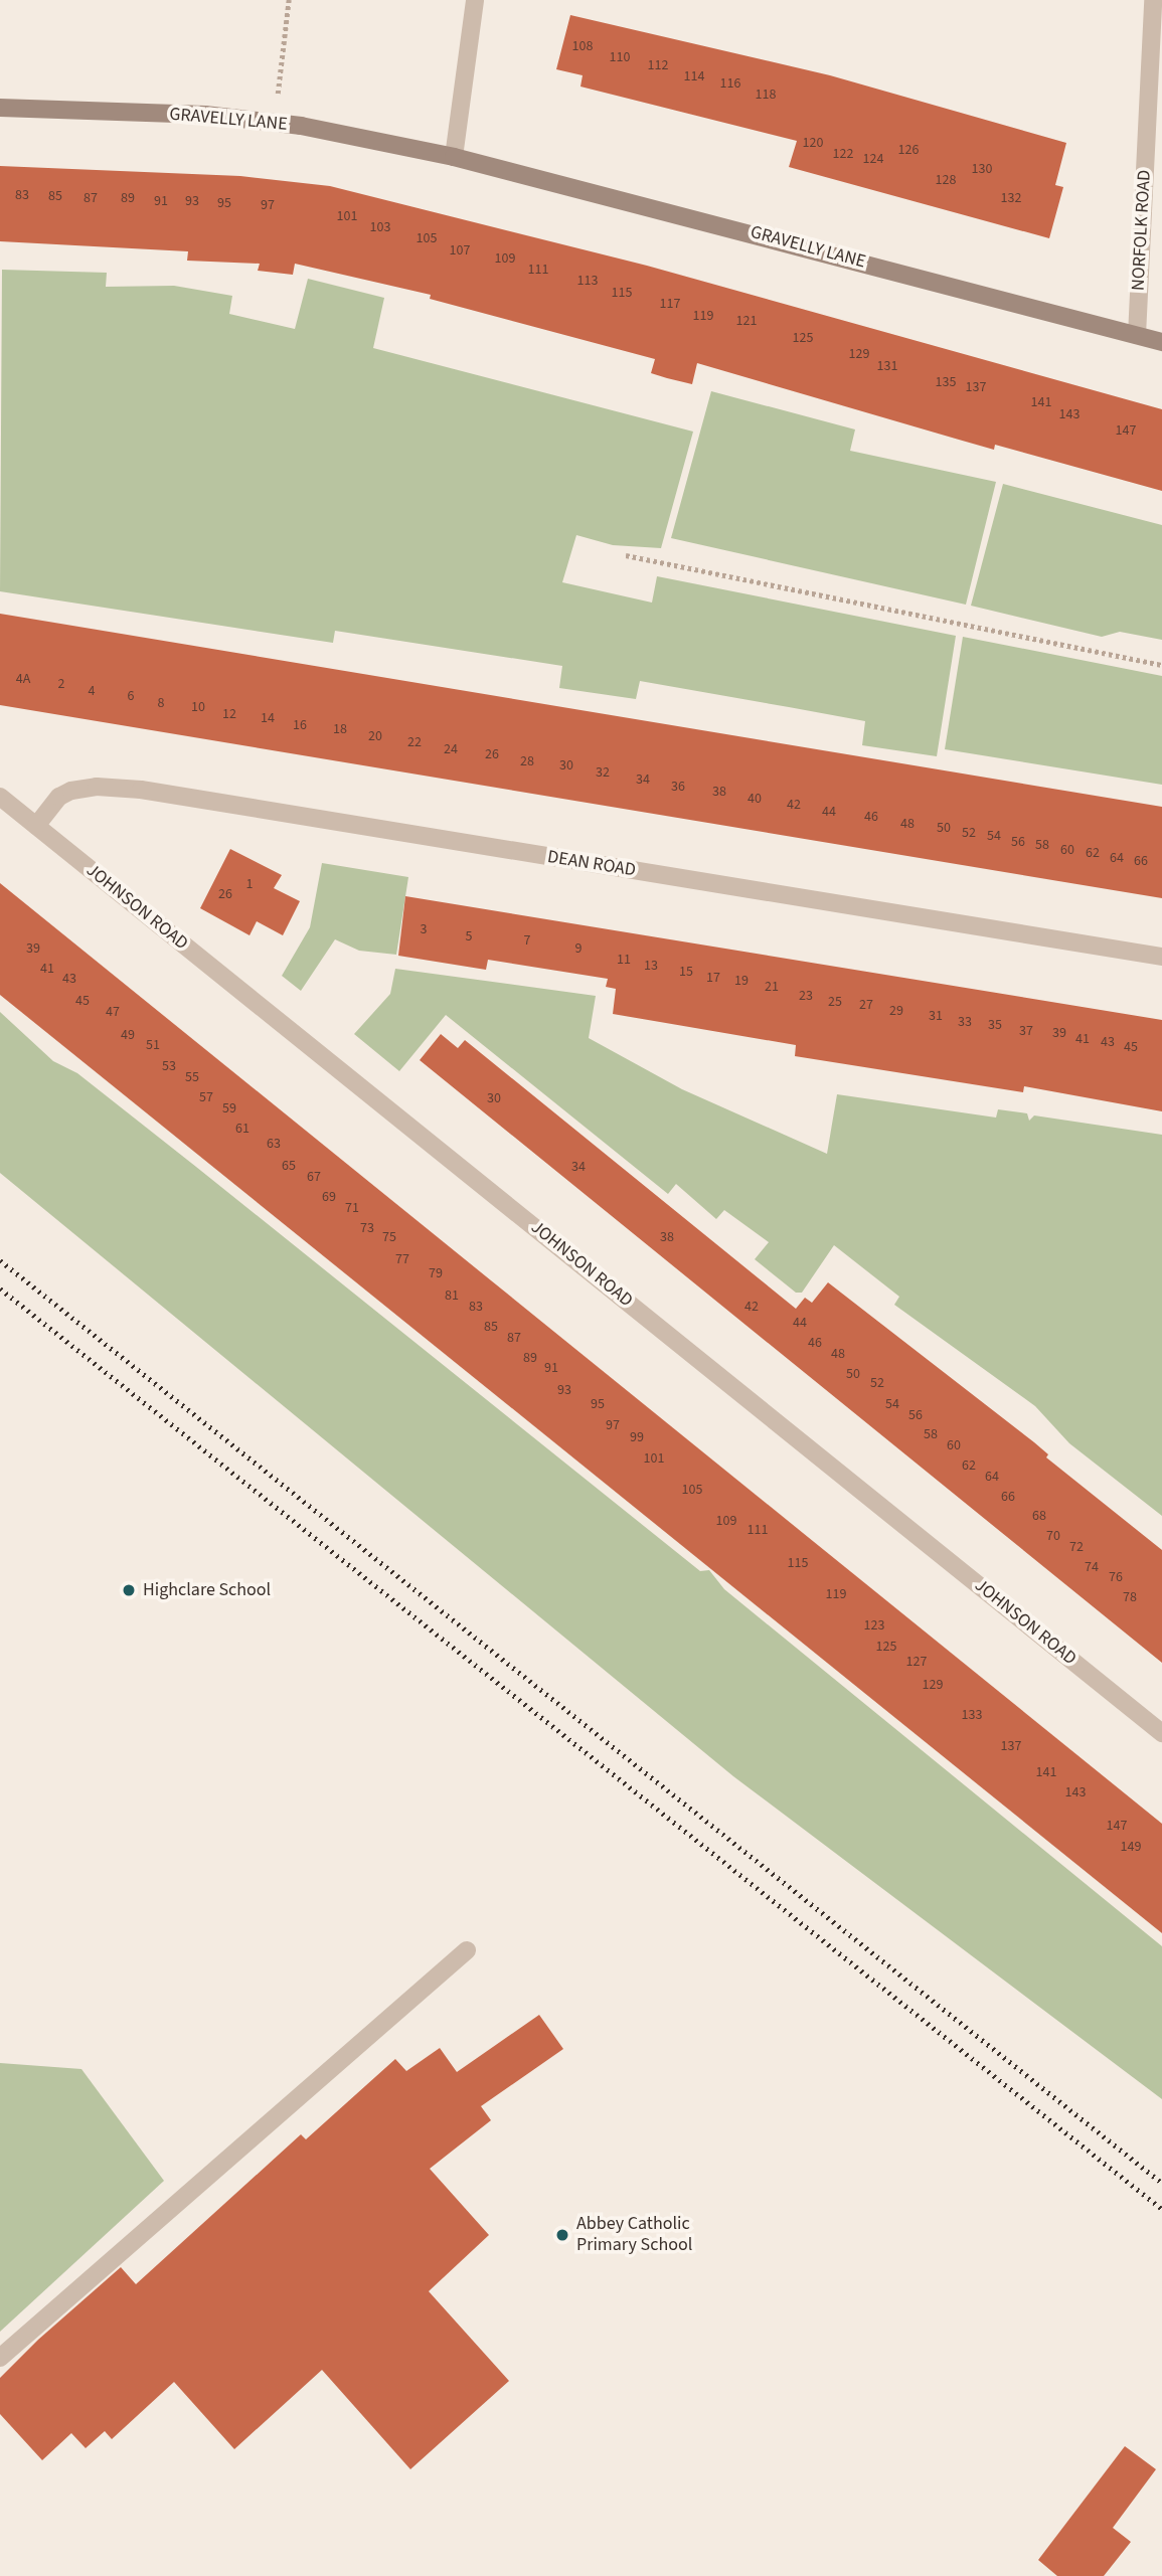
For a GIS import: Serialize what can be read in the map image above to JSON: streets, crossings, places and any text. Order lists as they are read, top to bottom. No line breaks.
{"streets":{"main road":["GRAVELLY LANE"],"street":["NORFOLK ROAD","DEAN ROAD","JOHNSON ROAD"]},"crossings":[["GRAVELLY LANE","NORFOLK ROAD"],["DEAN ROAD","JOHNSON ROAD"]],"places":["Highclare School","Abbey Catholic Primary School"],"house_numbers":["108","110","112","114","116","118","120","126","122","124","130","128","83","85","87","89","132","91","93","95","97","101","103","105","107","109","111","113","115","117","119","121","125","129","131","135","137","141","143","147","4A","2","4","6","8","10","12","14","16","18","20","22","24","26","28","30","32","34","36","38","40","42","44","46","48","50","52","54","56","58","60","62","64","66","1","26","3","5","7","39","9","11","13","41","15","17","43","19","21","23","45","25","27","29","47","31","33","35","37","39","49","41","43","51","45","53","55","57","30","59","61","63","65","34","67","69","71","73","75","38","77","79","81","83","42","44","85","87","46","48","89","91","50","52","93","95","54","56","97","58","99","60","101","62","64","105","66","68","109","111","70","72","115","74","76","119","78","123","125","127","129","133","137","141","143","147","149"]}
